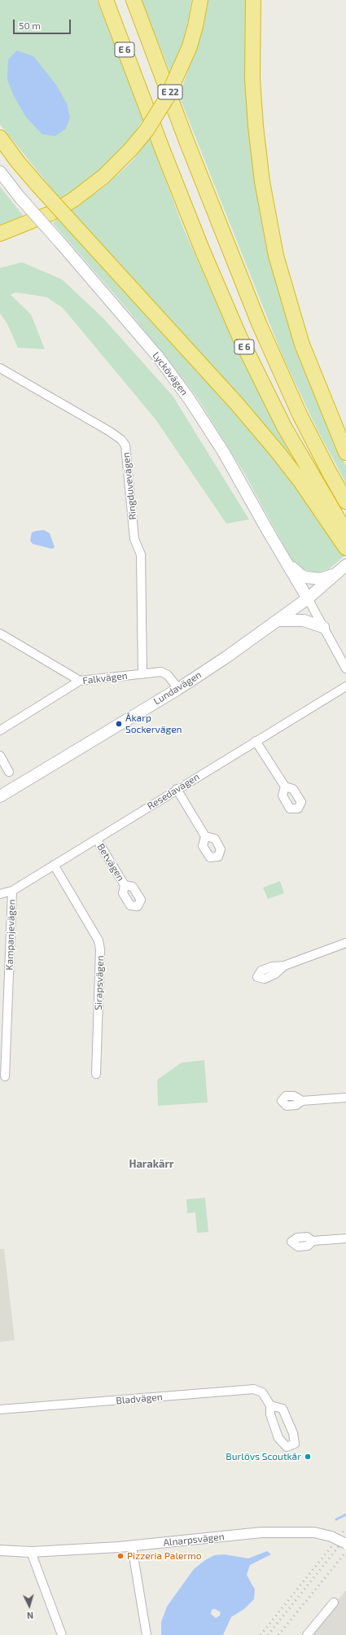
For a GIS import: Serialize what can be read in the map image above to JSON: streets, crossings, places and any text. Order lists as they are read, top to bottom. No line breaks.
{"streets":{"highway":["E 6","E 22"],"main road":["Lyckövägen","Lundavägen"],"street":["Ringduvevägen","Falkvägen","Resedavägen","Betvägen","Kampanjevägen","Sirapsvägen","Bladvägen","Alnarpsvägen"]},"crossings":[["Lyckövägen","Lundavägen"],["Ringduvevägen","Falkvägen"],["Falkvägen","Lundavägen"],["Resedavägen","Betvägen"],["Resedavägen","Kampanjevägen"],["Resedavägen","Sirapsvägen"]],"districts":["Harakärr"],"places":["Åkarp Sockervägen","Burlövs Scoutkår","Pizzeria Palermo"],"scale_bar":"50 m","north":"bottom"}
